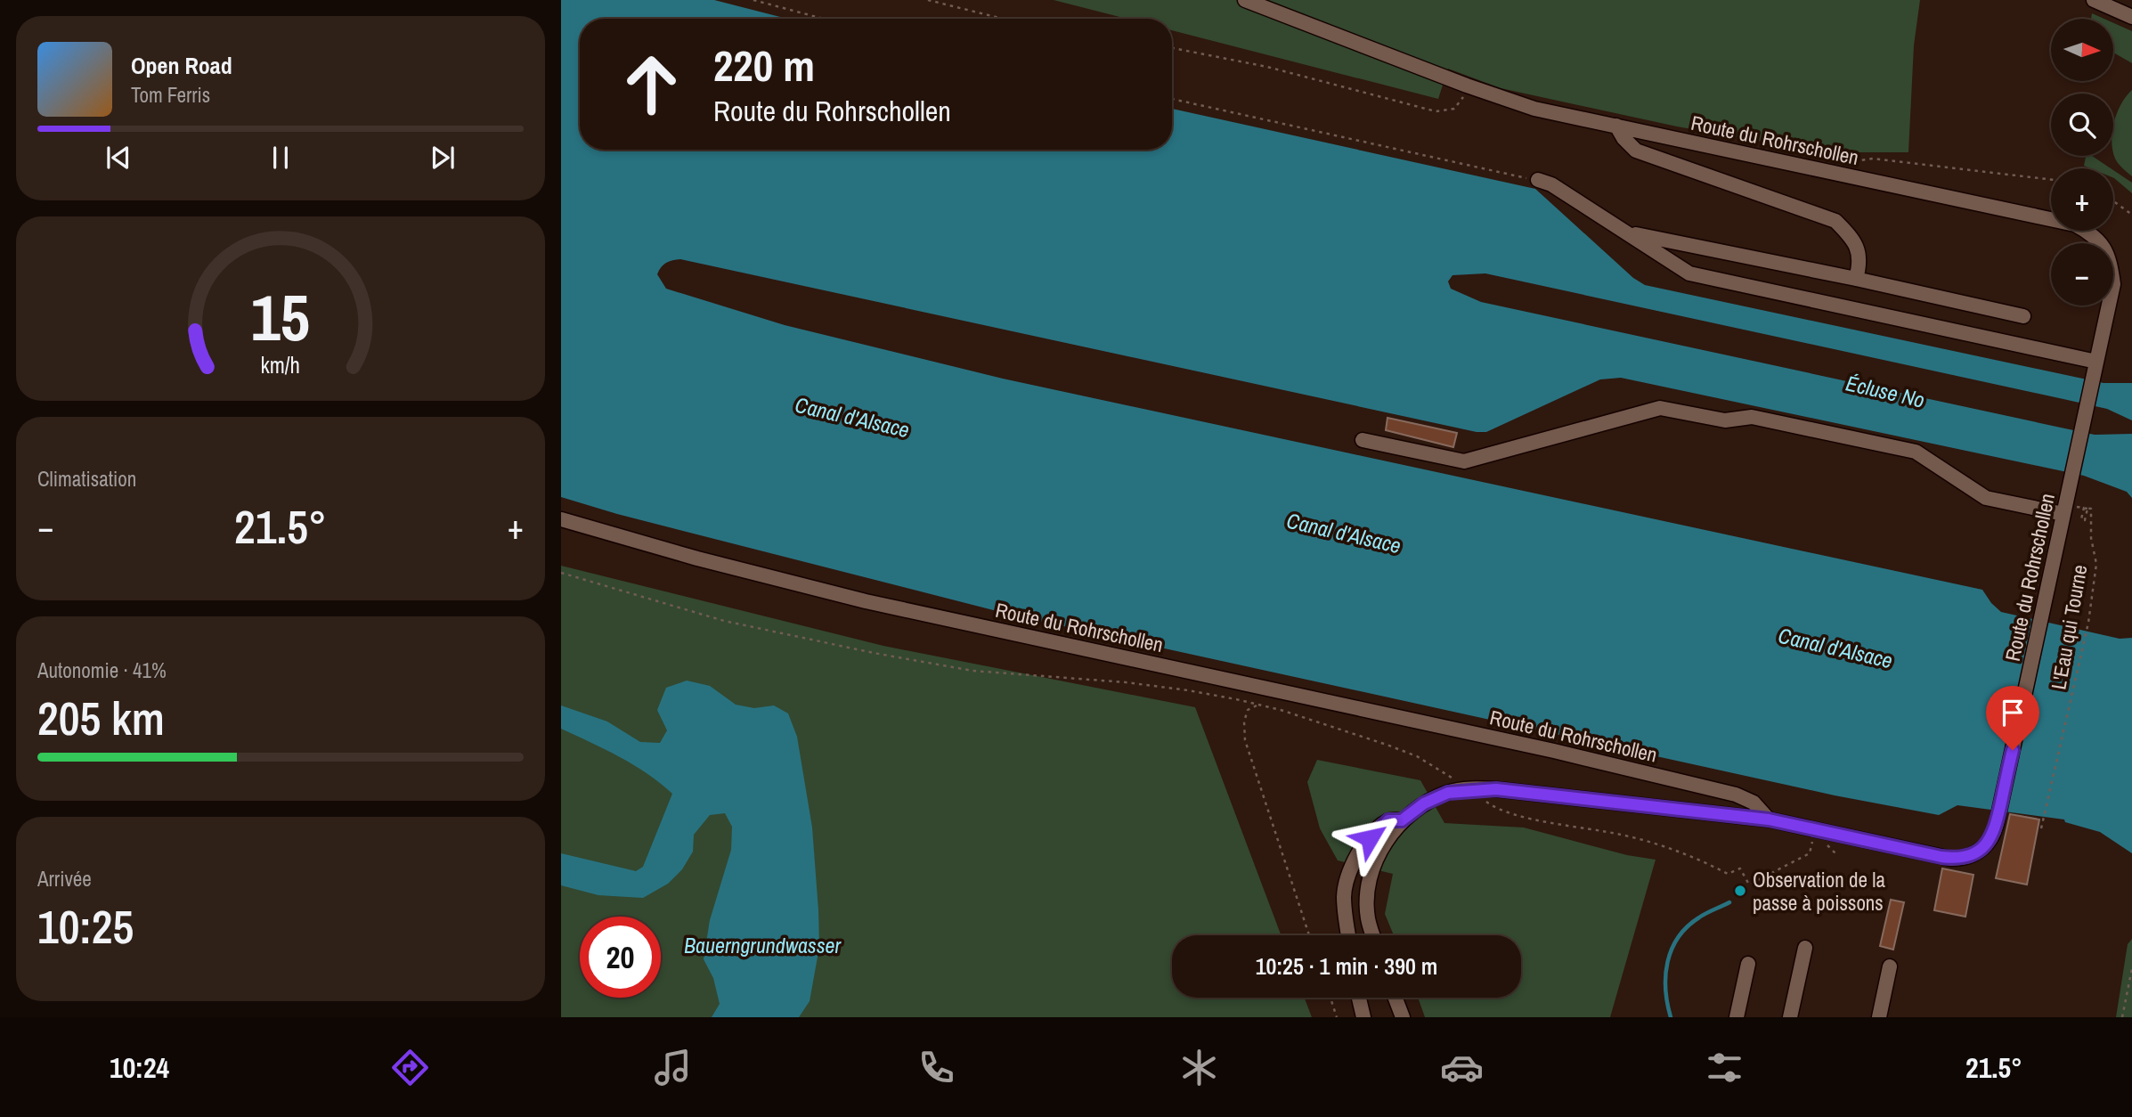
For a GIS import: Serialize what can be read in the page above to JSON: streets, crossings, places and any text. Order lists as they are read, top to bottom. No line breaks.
{"streets":{"street":["Route du Rohrschollen"],"path":["L'Eau qui Tourne"]},"crossings":[["Route du Rohrschollen","L'Eau qui Tourne"]],"water":["Écluse No","Canal d'Alsace","Bauerngrundwasser"],"places":["Observation de la passe à poissons"],"north":"right","page":{"map_buttons":["+","−"],"turn":["220 m","Route du Rohrschollen"],"song":["Open Road","Tom Ferris"],"tile":["Climatisation",["Autonomie · 41%","205 km"],["Arrivée","10:25"]],"heat":["−","21.5°","+"],"limit":"20","trip":"10:25 · 1 min · 390 m","tabs":["10:24","21.5°"],"gauge":["15","km/h"]}}
